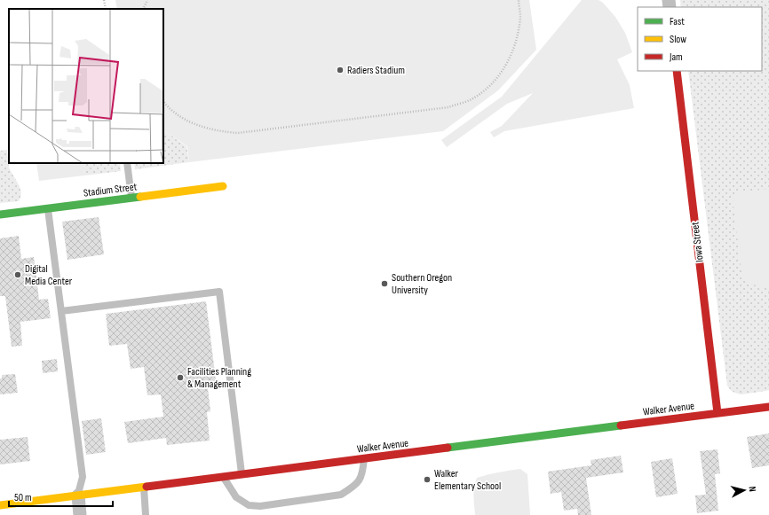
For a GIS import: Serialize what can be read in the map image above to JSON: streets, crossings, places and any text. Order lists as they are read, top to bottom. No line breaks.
{"streets":{"street":["Stadium Street","Iowa Street","Walker Avenue"]},"crossings":[["Iowa Street","Walker Avenue"]],"places":["Radiers Stadium","Digital Media Center","Southern Oregon University","Facilities Planning & Management","Walker Elementary School"],"legend":["Fast","Slow","Jam"],"scale_bar":"50 m","north":"right"}
